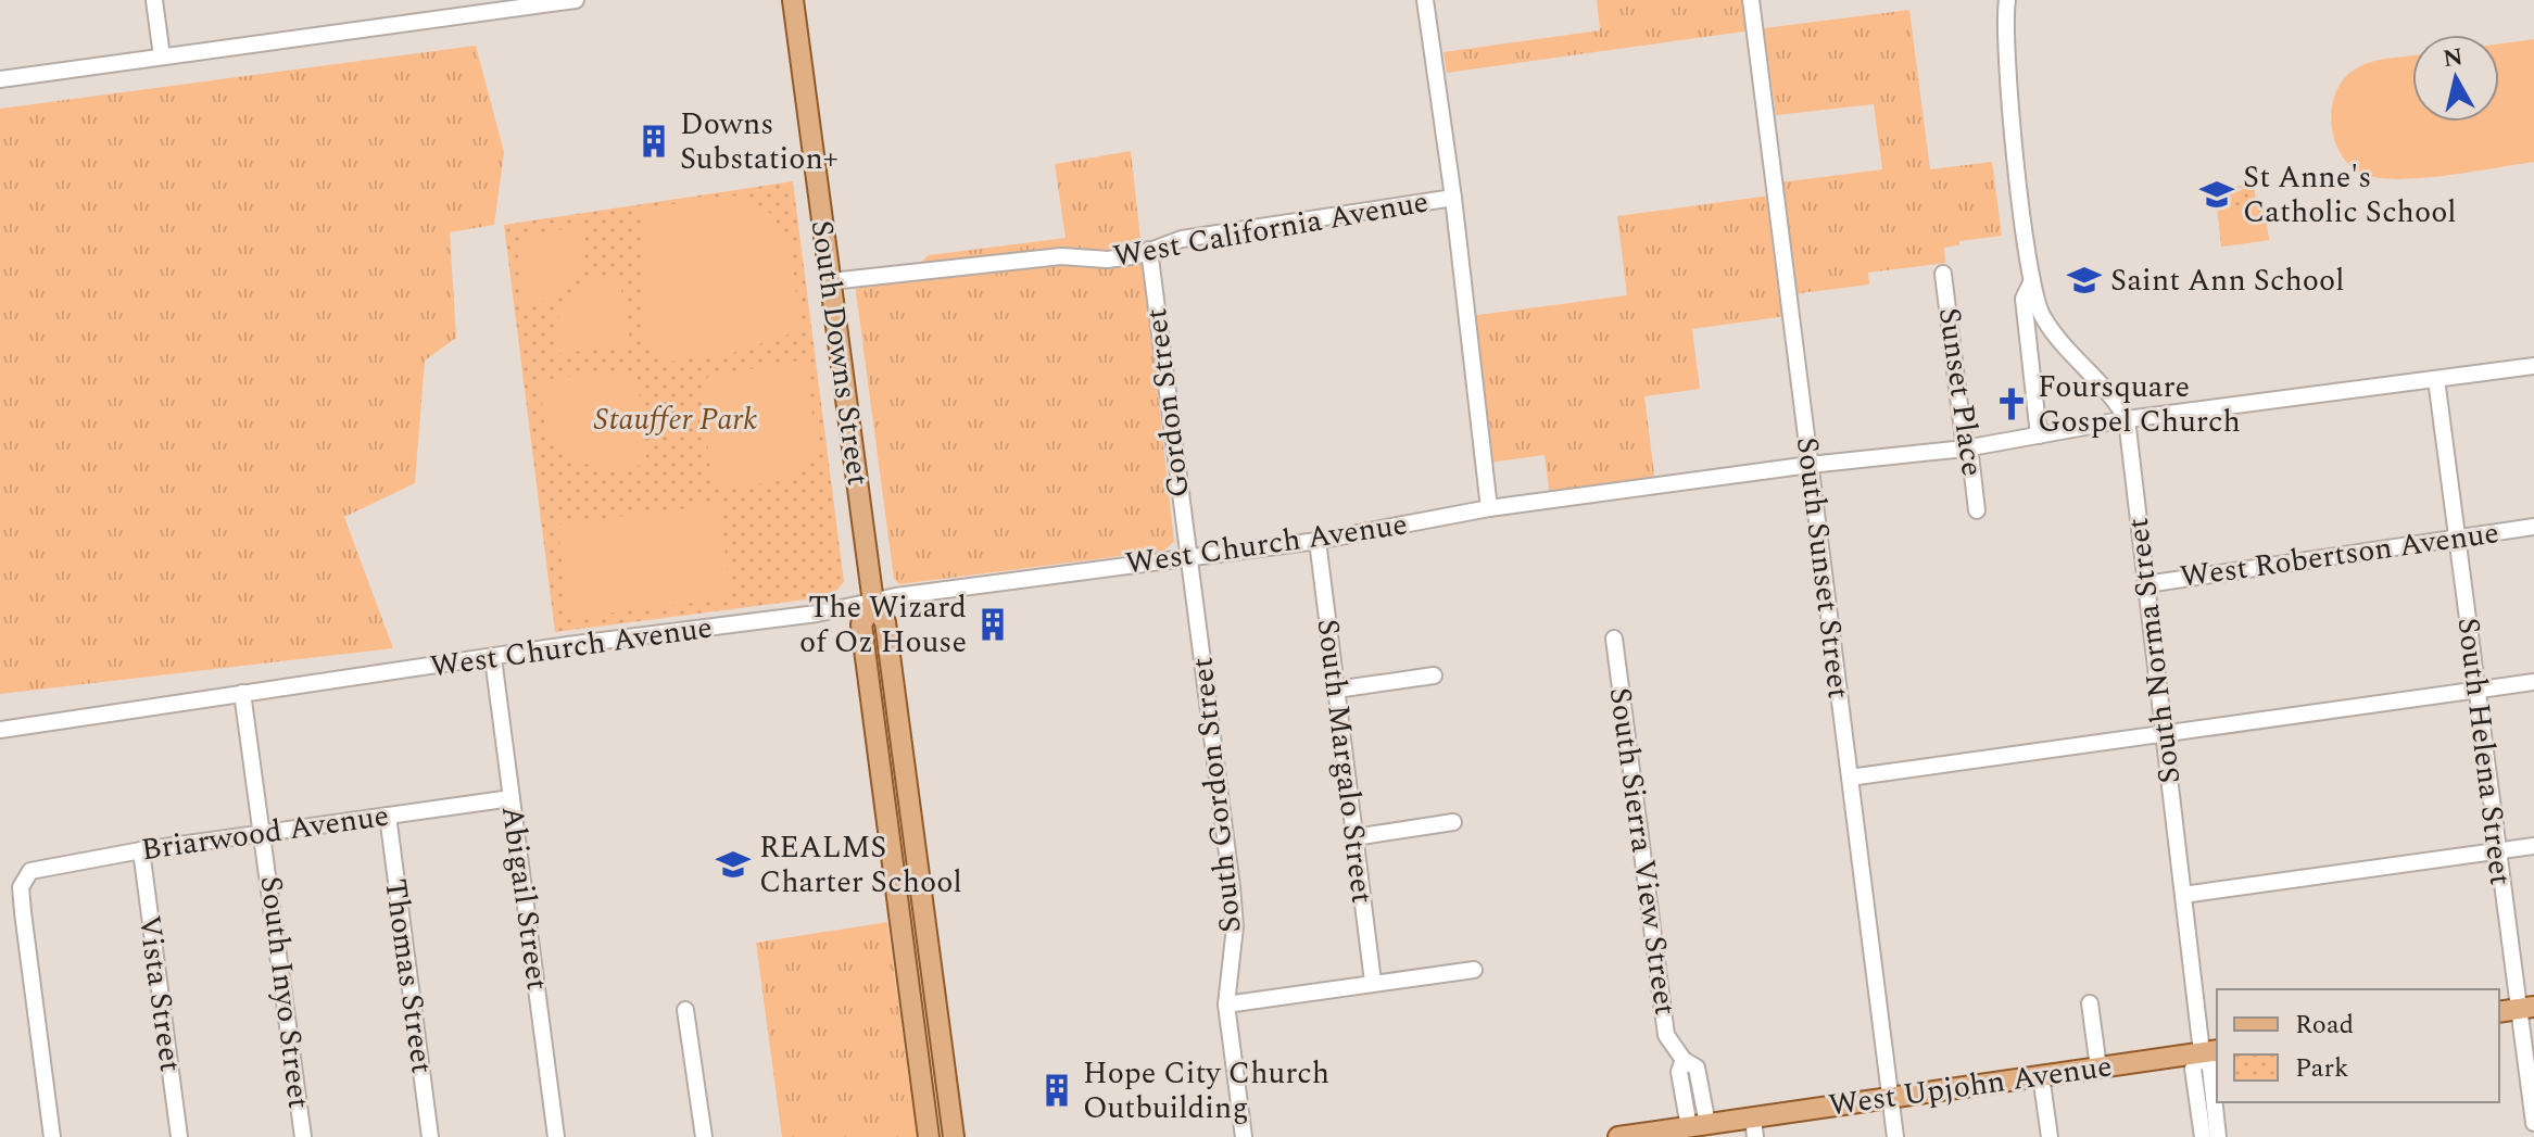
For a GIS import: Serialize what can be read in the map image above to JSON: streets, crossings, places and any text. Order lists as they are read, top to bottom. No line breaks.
{"streets":{"main road":["South Downs Street","West Upjohn Avenue"],"street":["West California Avenue","Sunset Place","Gordon Street","West Church Avenue","West Robertson Avenue","South Sunset Street","South Norma Street","South Helena Street","South Margalo Street","South Gordon Street","Briarwood Avenue","South Sierra View Street","Abigail Street","Thomas Street","South Inyo Street","Vista Street"]},"crossings":[["West California Avenue","South Downs Street"],["West California Avenue","Gordon Street"],["South Downs Street","West Church Avenue"],["Sunset Place","West Church Avenue"],["Gordon Street","West Church Avenue"],["Gordon Street","South Gordon Street"],["West Church Avenue","South Sunset Street"],["West Church Avenue","South Norma Street"],["West Church Avenue","South Helena Street"],["West Church Avenue","South Margalo Street"],["West Church Avenue","South Gordon Street"],["West Church Avenue","Abigail Street"],["West Church Avenue","South Inyo Street"],["West Robertson Avenue","South Norma Street"],["West Robertson Avenue","South Helena Street"],["South Sunset Street","West Upjohn Avenue"],["South Norma Street","West Upjohn Avenue"],["Briarwood Avenue","Abigail Street"],["Briarwood Avenue","Thomas Street"],["Briarwood Avenue","South Inyo Street"],["Briarwood Avenue","Vista Street"],["South Sierra View Street","West Upjohn Avenue"]],"parks":["Stauffer Park"],"places":{"building":["Downs Substation+","The Wizard of Oz House","Hope City Church Outbuilding"],"school or university":["St Anne's Catholic School","Saint Ann School","REALMS Charter School"],"church":["Foursquare Gospel Church"]},"legend":["Road","Park"],"north":"top"}
